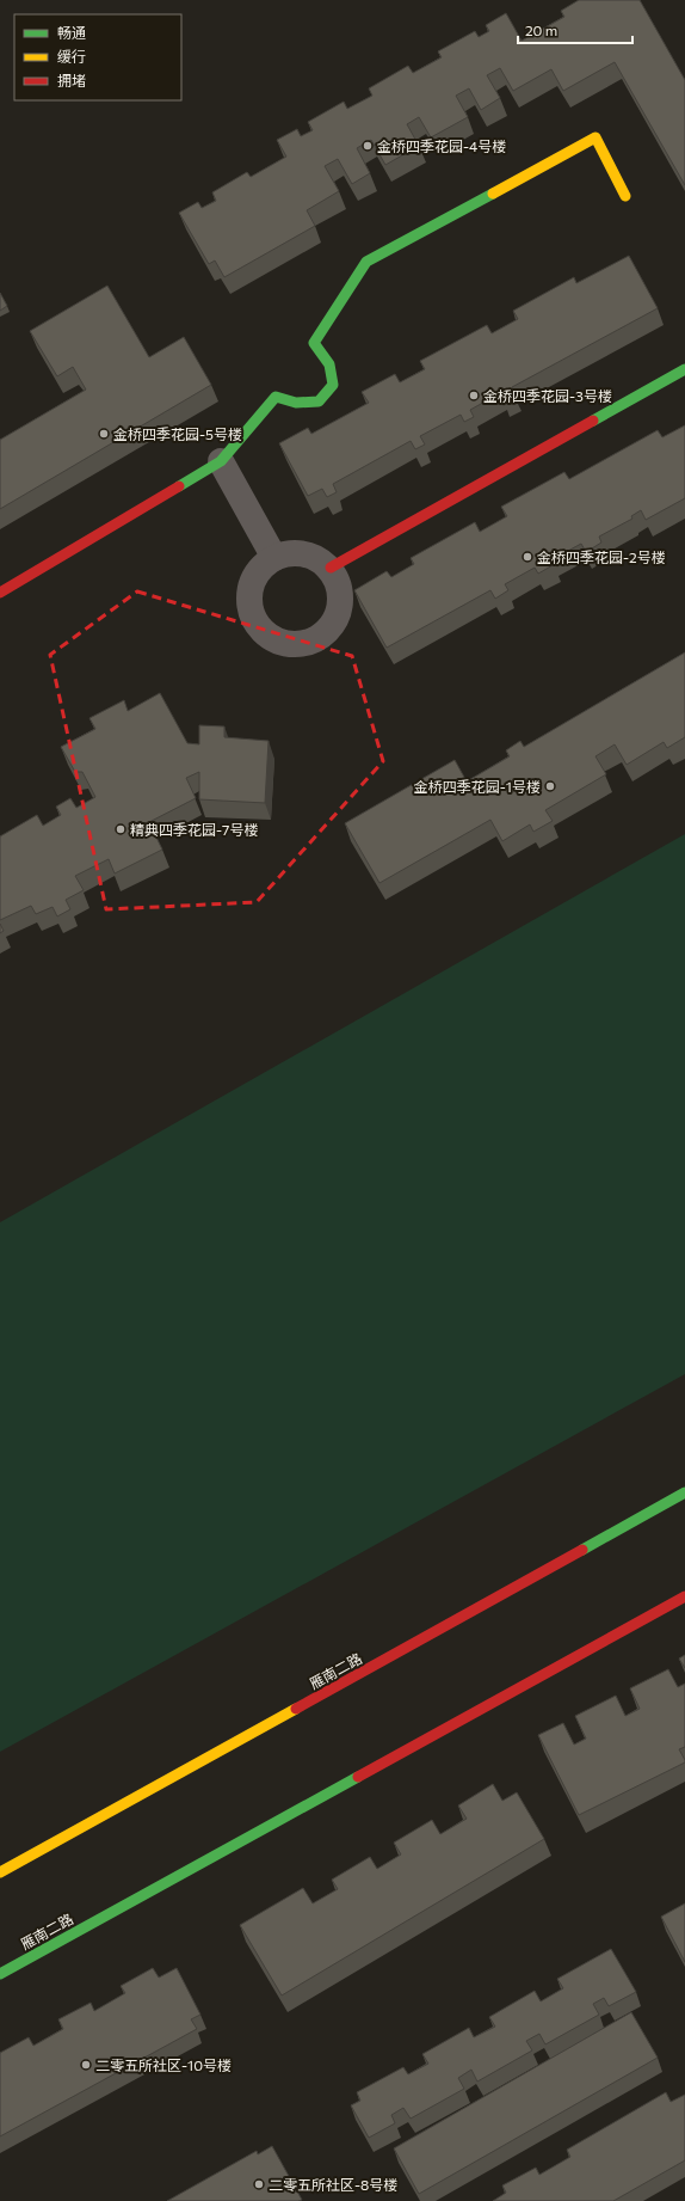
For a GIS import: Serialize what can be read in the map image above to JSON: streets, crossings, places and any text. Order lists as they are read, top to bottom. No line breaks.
{"streets":{"main road":["雁南二路"]},"places":["金桥四季花园-4号楼","金桥四季花园-3号楼","金桥四季花园-5号楼","金桥四季花园-2号楼","金桥四季花园-1号楼","精典四季花园-7号楼","二零五所社区-10号楼","二零五所社区-8号楼"],"legend":["畅通","缓行","拥堵"],"scale_bar":"20 m"}
